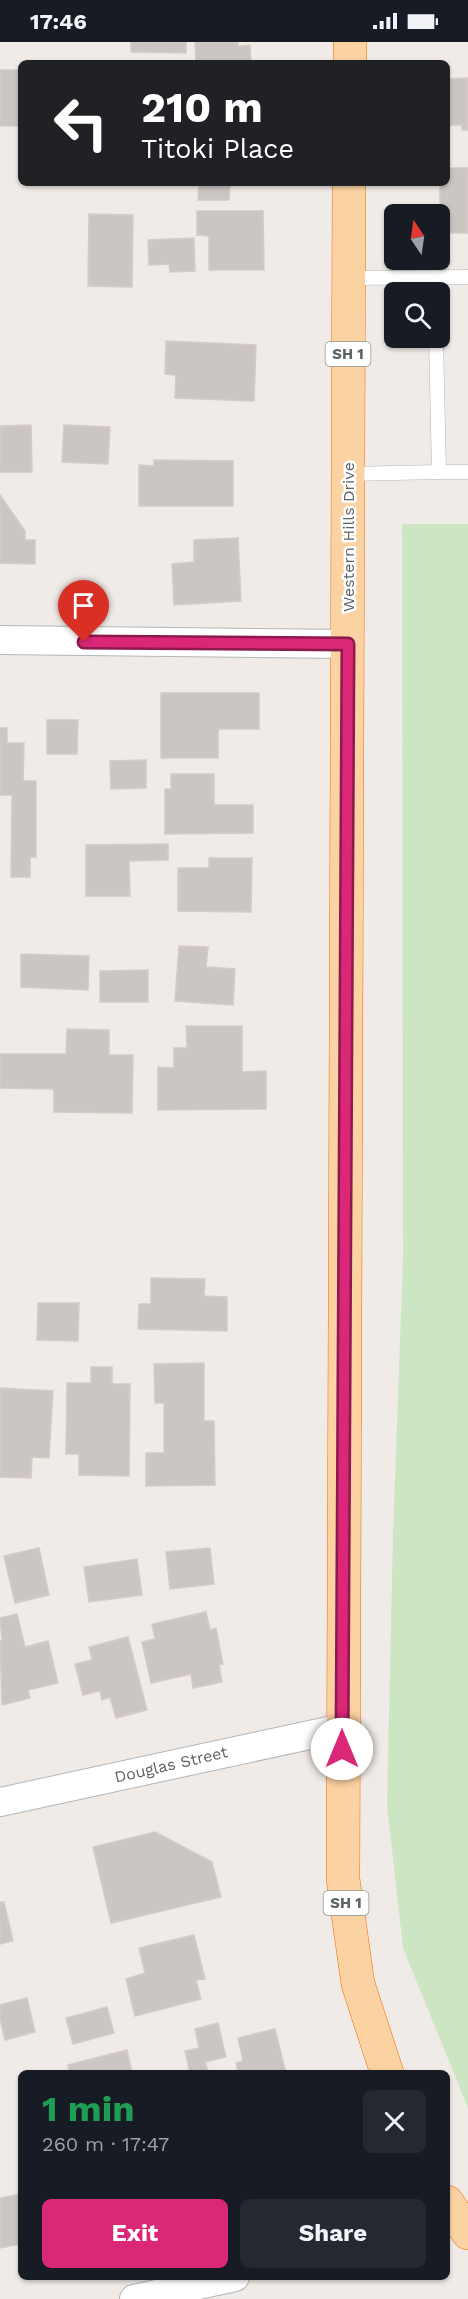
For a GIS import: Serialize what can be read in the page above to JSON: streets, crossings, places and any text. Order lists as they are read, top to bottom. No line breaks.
{"streets":{"highway":["SH 1","Western Hills Drive"],"street":["Douglas Street"]},"crossings":[["Western Hills Drive","Douglas Street"]],"north":"top","page":{"status":"17:46","turn":["210 m","Titoki Place"],"heading":["1 min","260 m · 17:47"],"buttons":["Exit","Share"]}}
